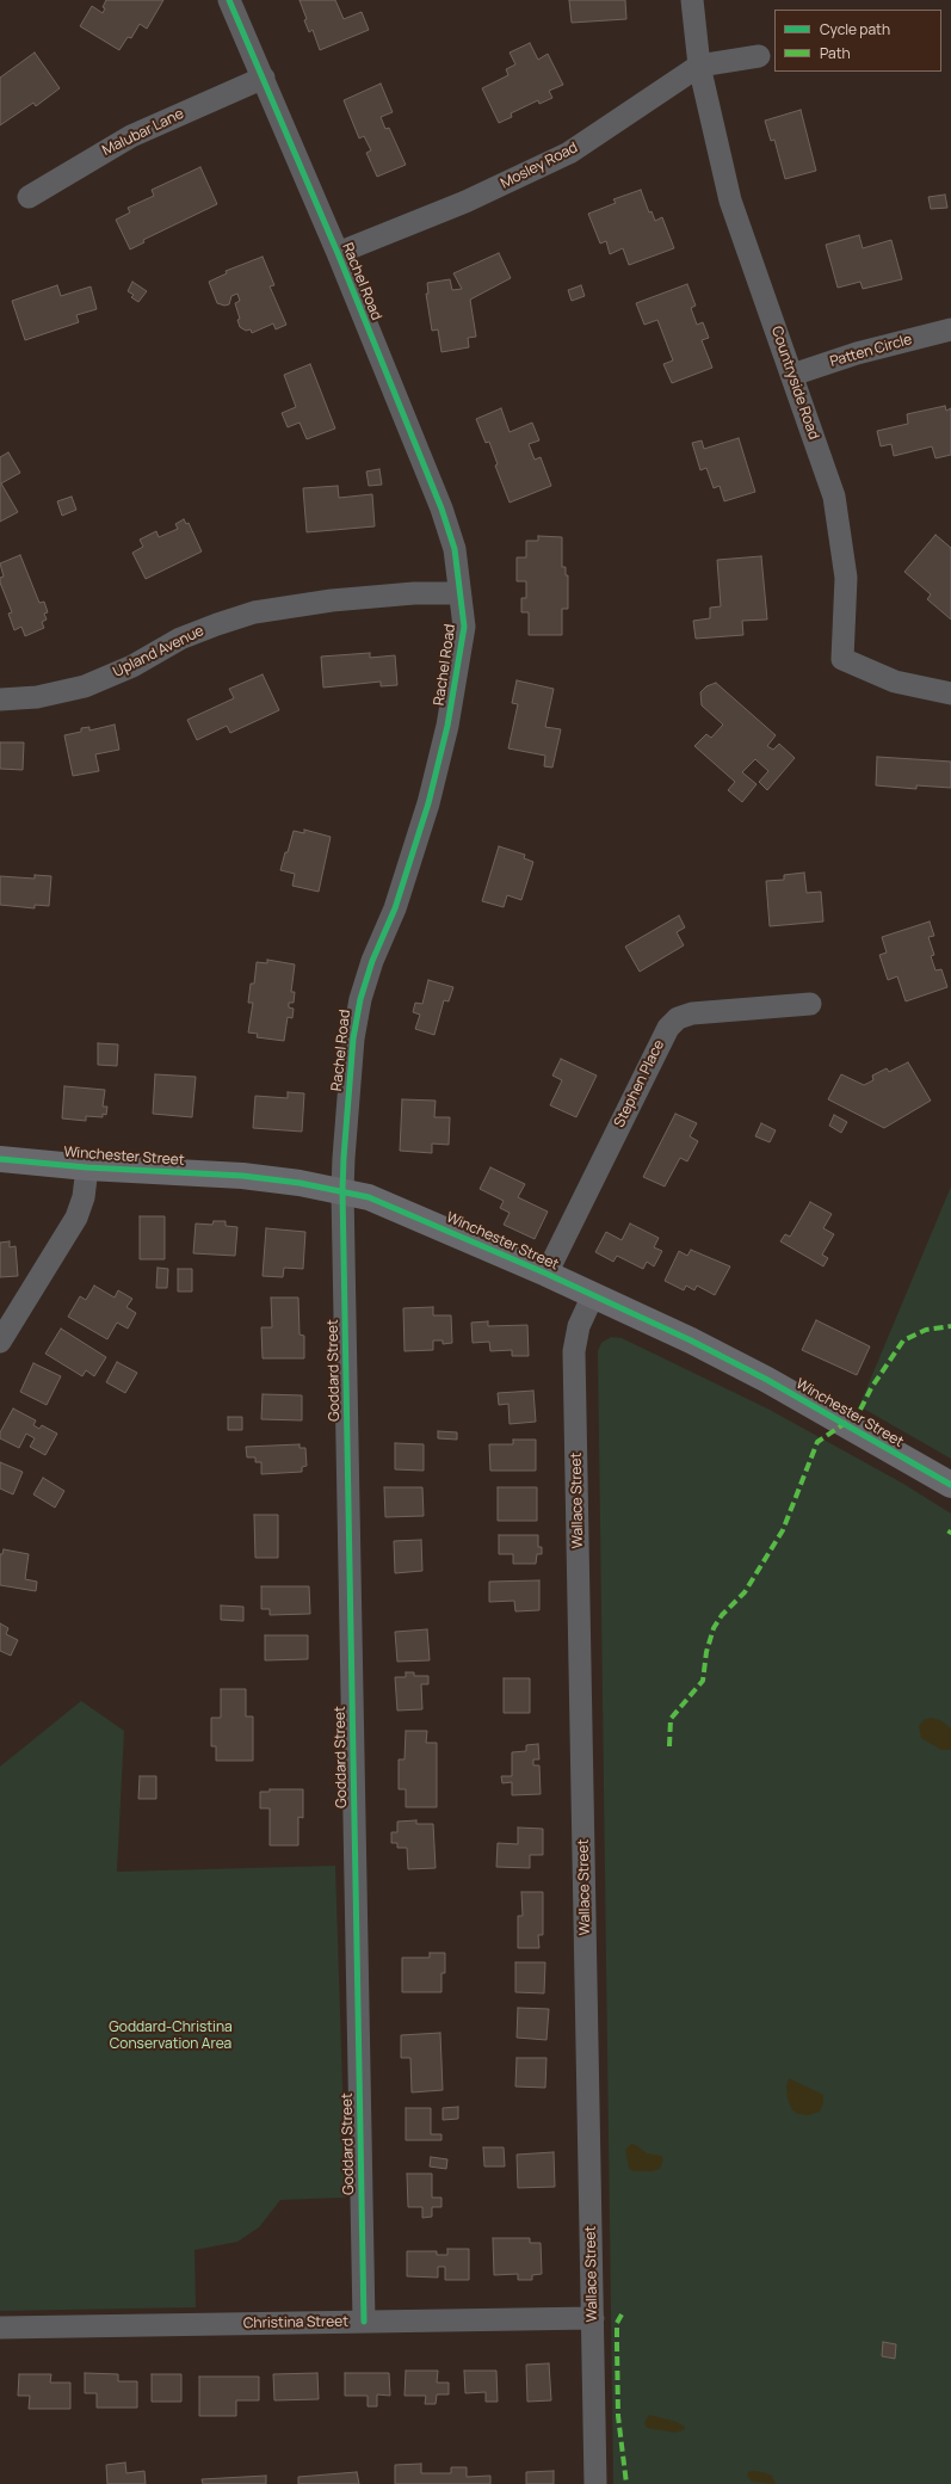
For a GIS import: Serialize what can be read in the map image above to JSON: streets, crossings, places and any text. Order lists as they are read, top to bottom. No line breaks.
{"streets":{"street":["Malubar Lane","Mosley Road","Rachel Road","Patten Circle","Countryside Road","Upland Avenue","Stephen Place","Winchester Street","Goddard Street","Wallace Street","Christina Street"]},"crossings":[["Malubar Lane","Rachel Road"],["Mosley Road","Rachel Road"],["Mosley Road","Countryside Road"],["Rachel Road","Upland Avenue"],["Rachel Road","Winchester Street"],["Rachel Road","Goddard Street"],["Patten Circle","Countryside Road"],["Stephen Place","Winchester Street"],["Winchester Street","Goddard Street"],["Winchester Street","Wallace Street"],["Goddard Street","Christina Street"],["Wallace Street","Christina Street"]],"parks":["Goddard-Christina Conservation Area"],"legend":["Cycle path","Path"]}
